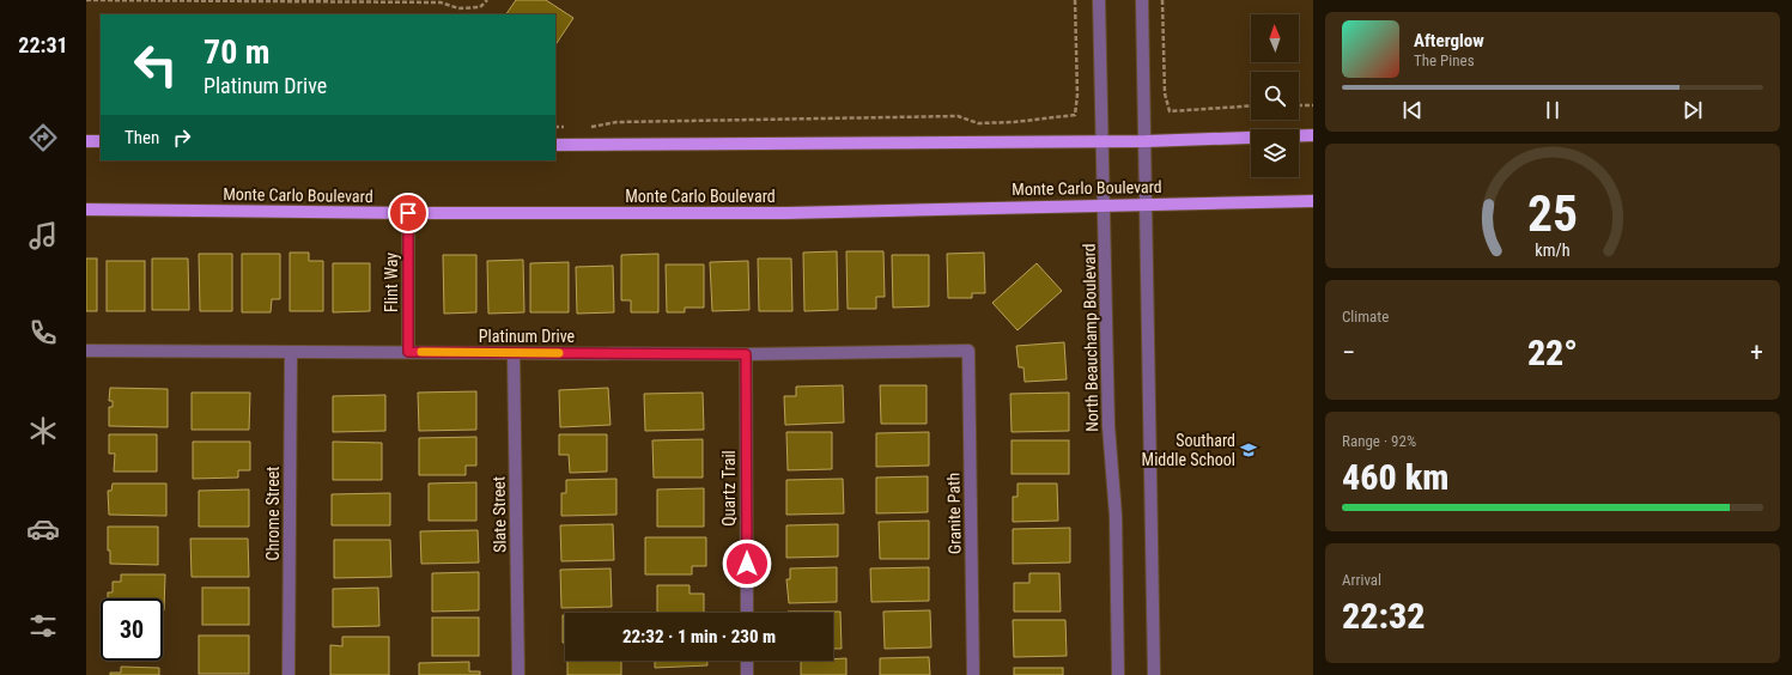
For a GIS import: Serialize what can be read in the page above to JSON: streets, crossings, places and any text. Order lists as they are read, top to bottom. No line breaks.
{"streets":{"main road":["Monte Carlo Boulevard"],"street":["Flint Way","Platinum Drive","North Beauchamp Boulevard","Quartz Trail","Chrome Street","Granite Path","Slate Street"]},"crossings":[["Monte Carlo Boulevard","Flint Way"],["Monte Carlo Boulevard","North Beauchamp Boulevard"],["Flint Way","Platinum Drive"],["Platinum Drive","Quartz Trail"],["Platinum Drive","Chrome Street"],["Platinum Drive","Granite Path"],["Platinum Drive","Slate Street"]],"places":{"school or university":["Southard Middle School"]},"north":"top","page":{"tabs":"22:31","turn":["70 m","Platinum Drive"],"song":["Afterglow","The Pines"],"then":"Then","tile":["Climate",["Range · 92%","460 km"],["Arrival","22:32"]],"heat":["−","22°","+"],"limit":"30","trip":"22:32 · 1 min · 230 m","gauge":["25","km/h"]}}
